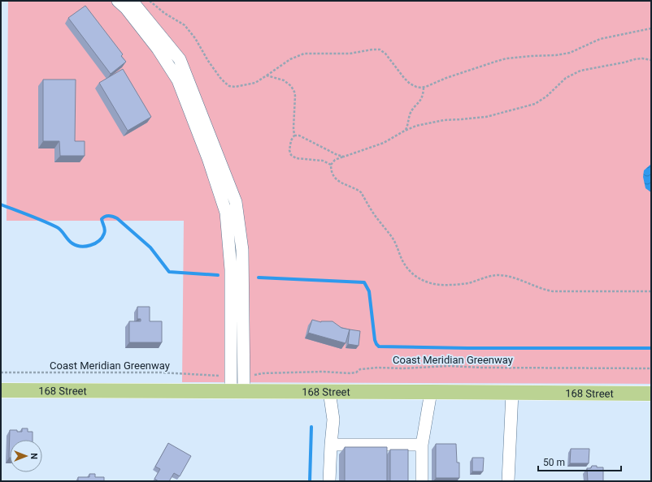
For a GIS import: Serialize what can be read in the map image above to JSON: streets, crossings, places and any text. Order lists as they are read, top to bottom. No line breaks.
{"streets":{"main road":["168 Street"],"path":["Coast Meridian Greenway"]},"scale_bar":"50 m","north":"right"}
